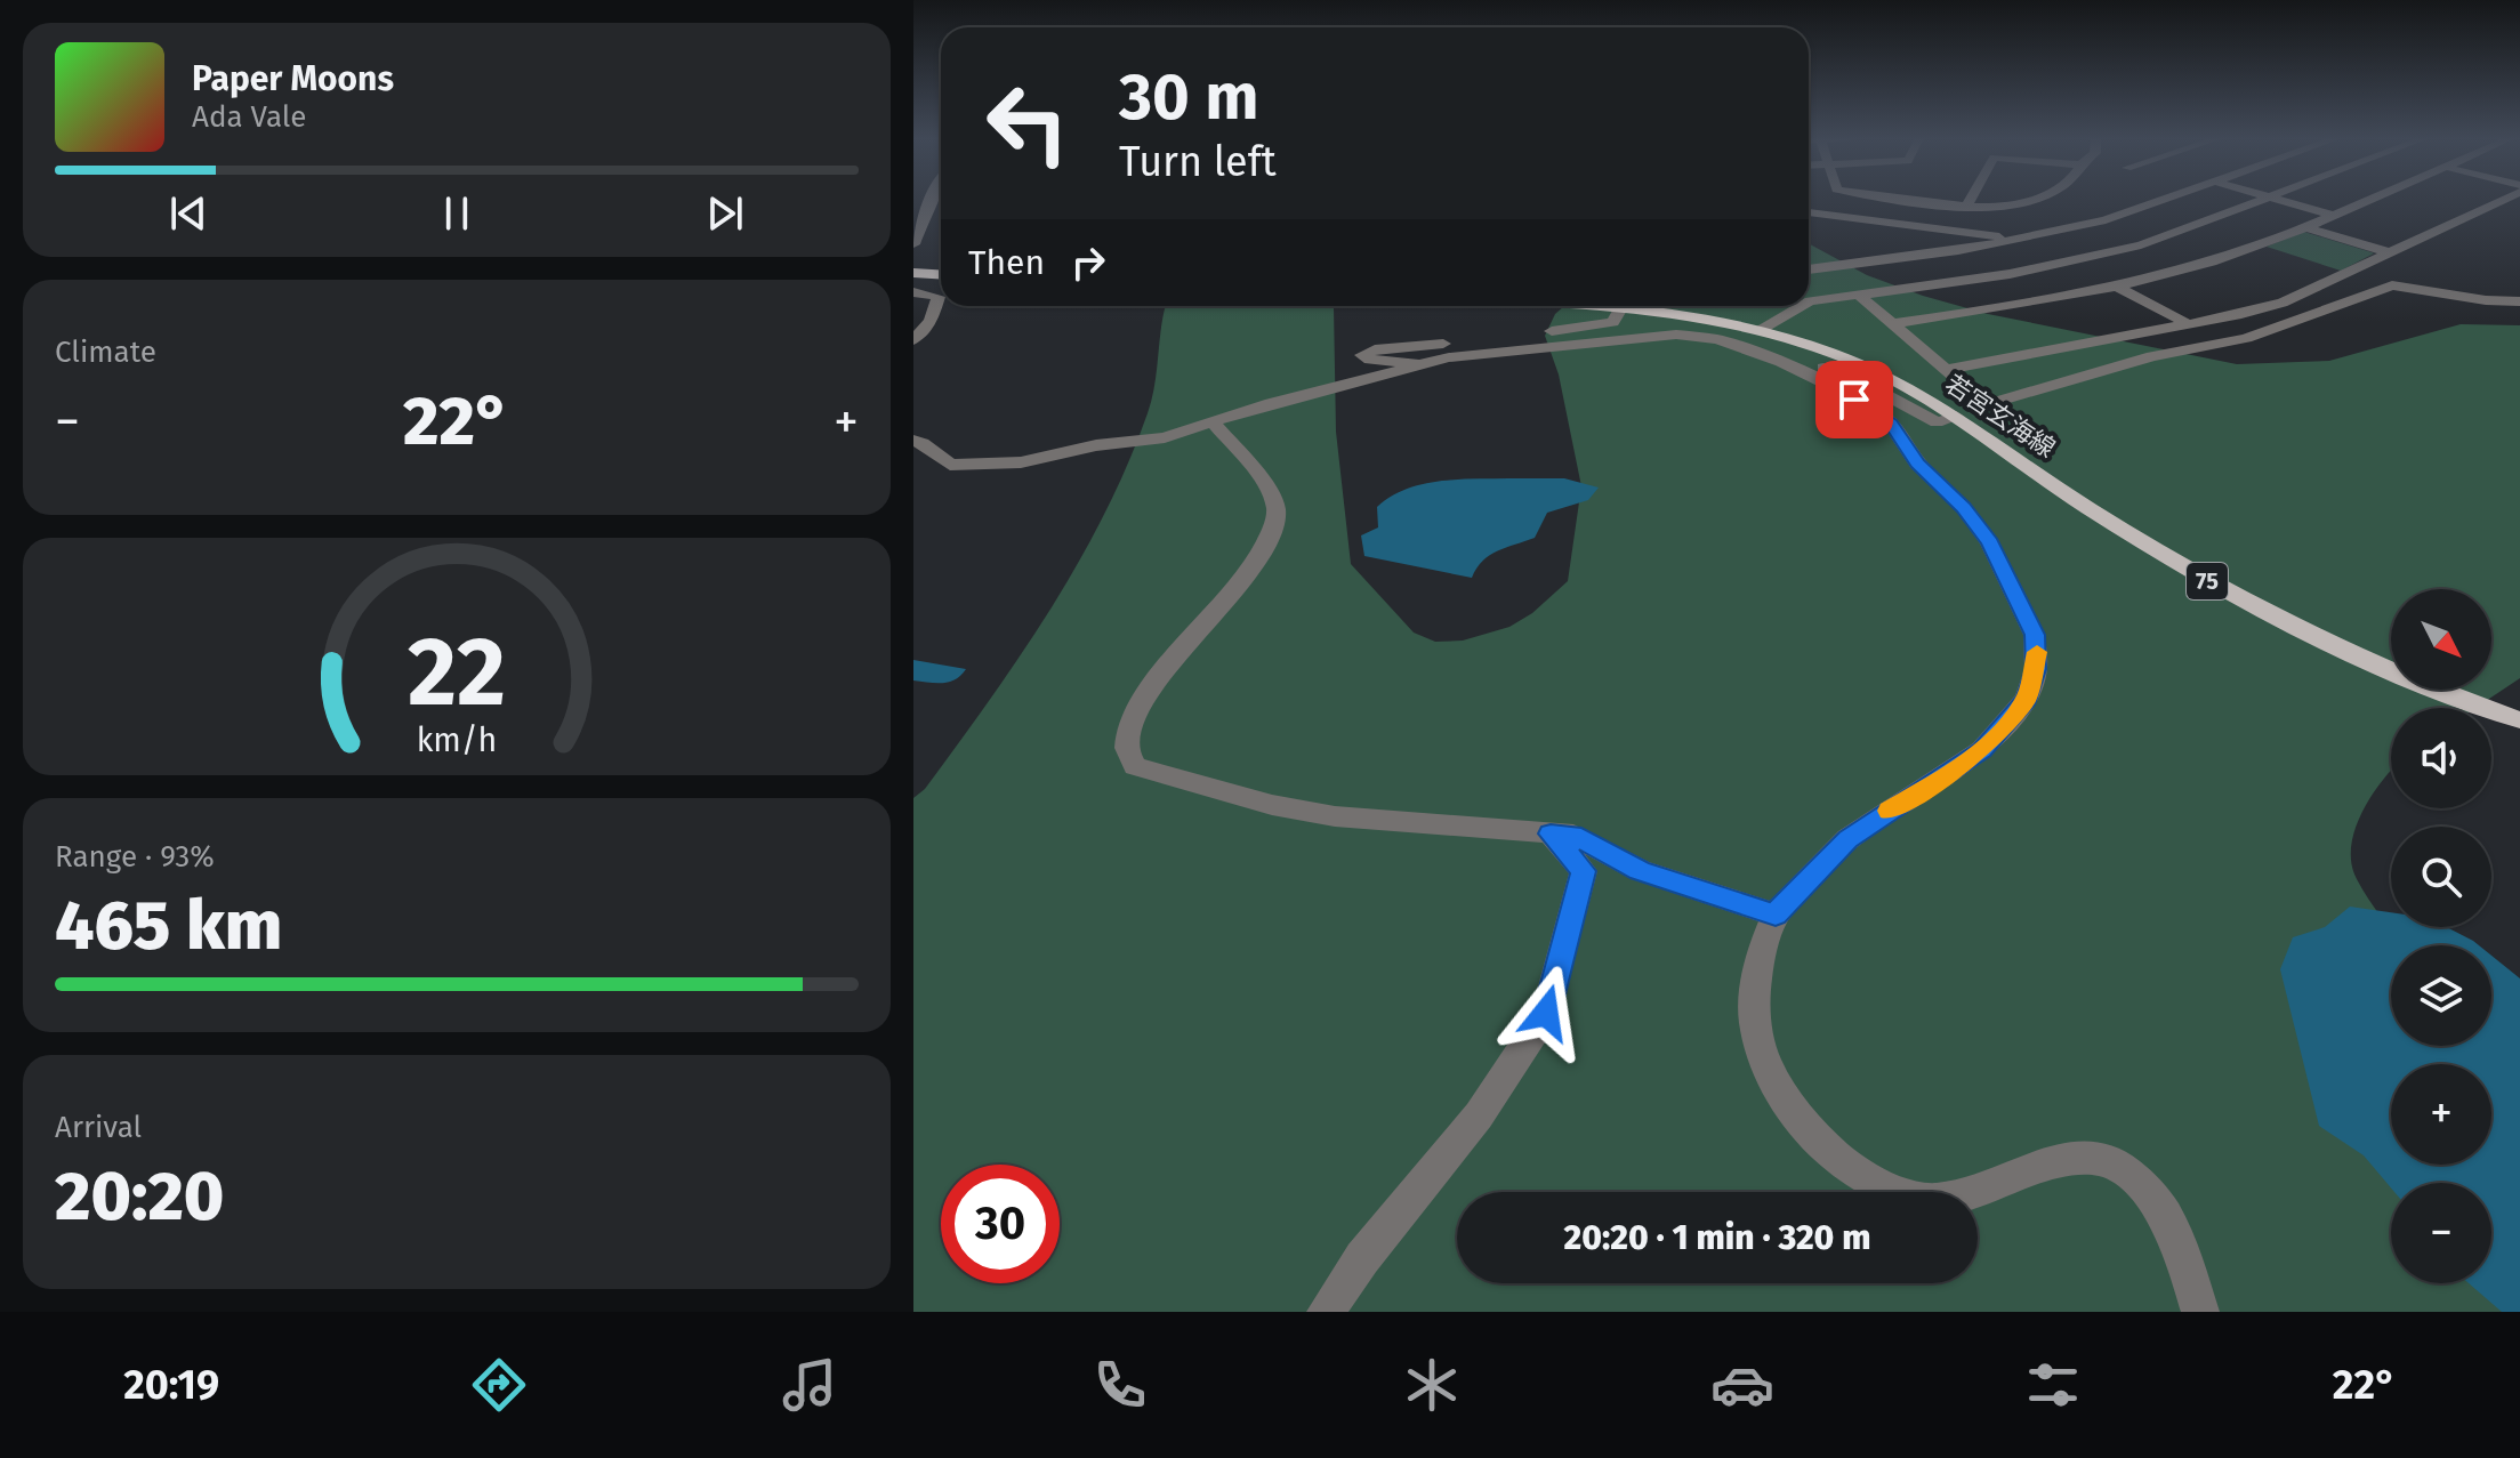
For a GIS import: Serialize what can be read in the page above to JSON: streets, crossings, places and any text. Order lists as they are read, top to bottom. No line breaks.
{"streets":{"main road":["若宮玄海線","75"]},"north":"bottom right","page":{"turn":["30 m","Turn left"],"song":["Paper Moons","Ada Vale"],"then":"Then","tile":["Climate",["Range · 93%","465 km"],["Arrival","20:20"]],"heat":["−","22°","+"],"map_buttons":["+","−"],"limit":"30","trip":"20:20 · 1 min · 320 m","tabs":["20:19","22°"],"gauge":["22","km/h"]}}
